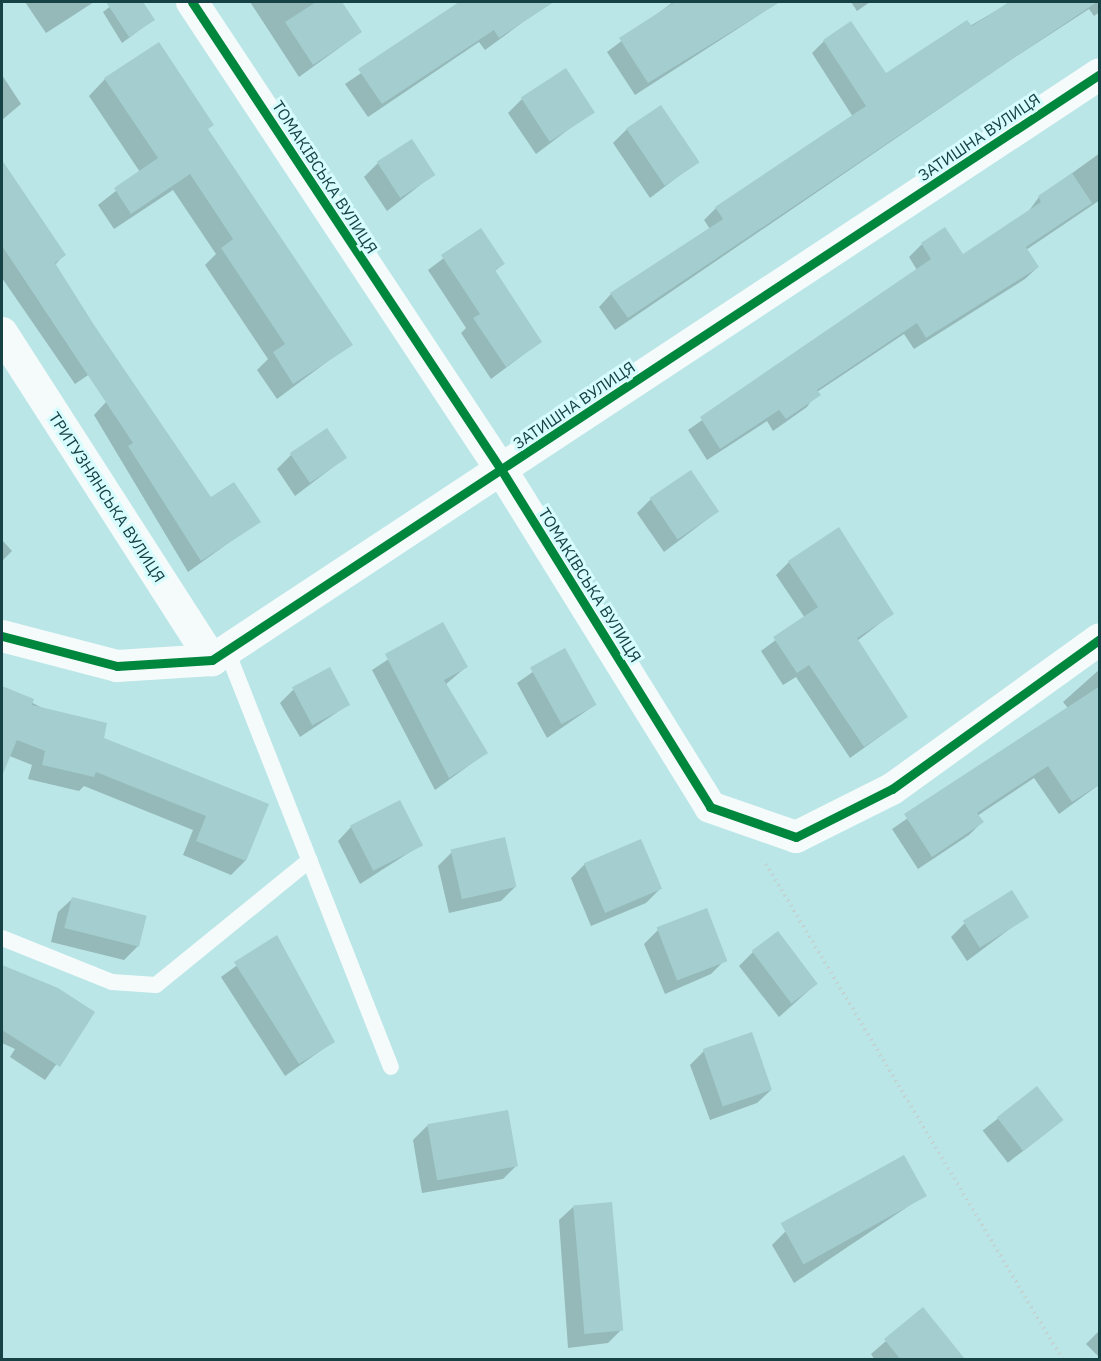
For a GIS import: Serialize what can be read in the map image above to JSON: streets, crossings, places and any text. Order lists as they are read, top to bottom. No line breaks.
{"streets":{"street":["ЗАТИШНА ВУЛИЦЯ","ТОМАКІВСЬКА ВУЛИЦЯ","ТРИТУЗНЯНСЬКА ВУЛИЦЯ"]},"crossings":[["ЗАТИШНА ВУЛИЦЯ","ТОМАКІВСЬКА ВУЛИЦЯ"],["ЗАТИШНА ВУЛИЦЯ","ТРИТУЗНЯНСЬКА ВУЛИЦЯ"]]}
